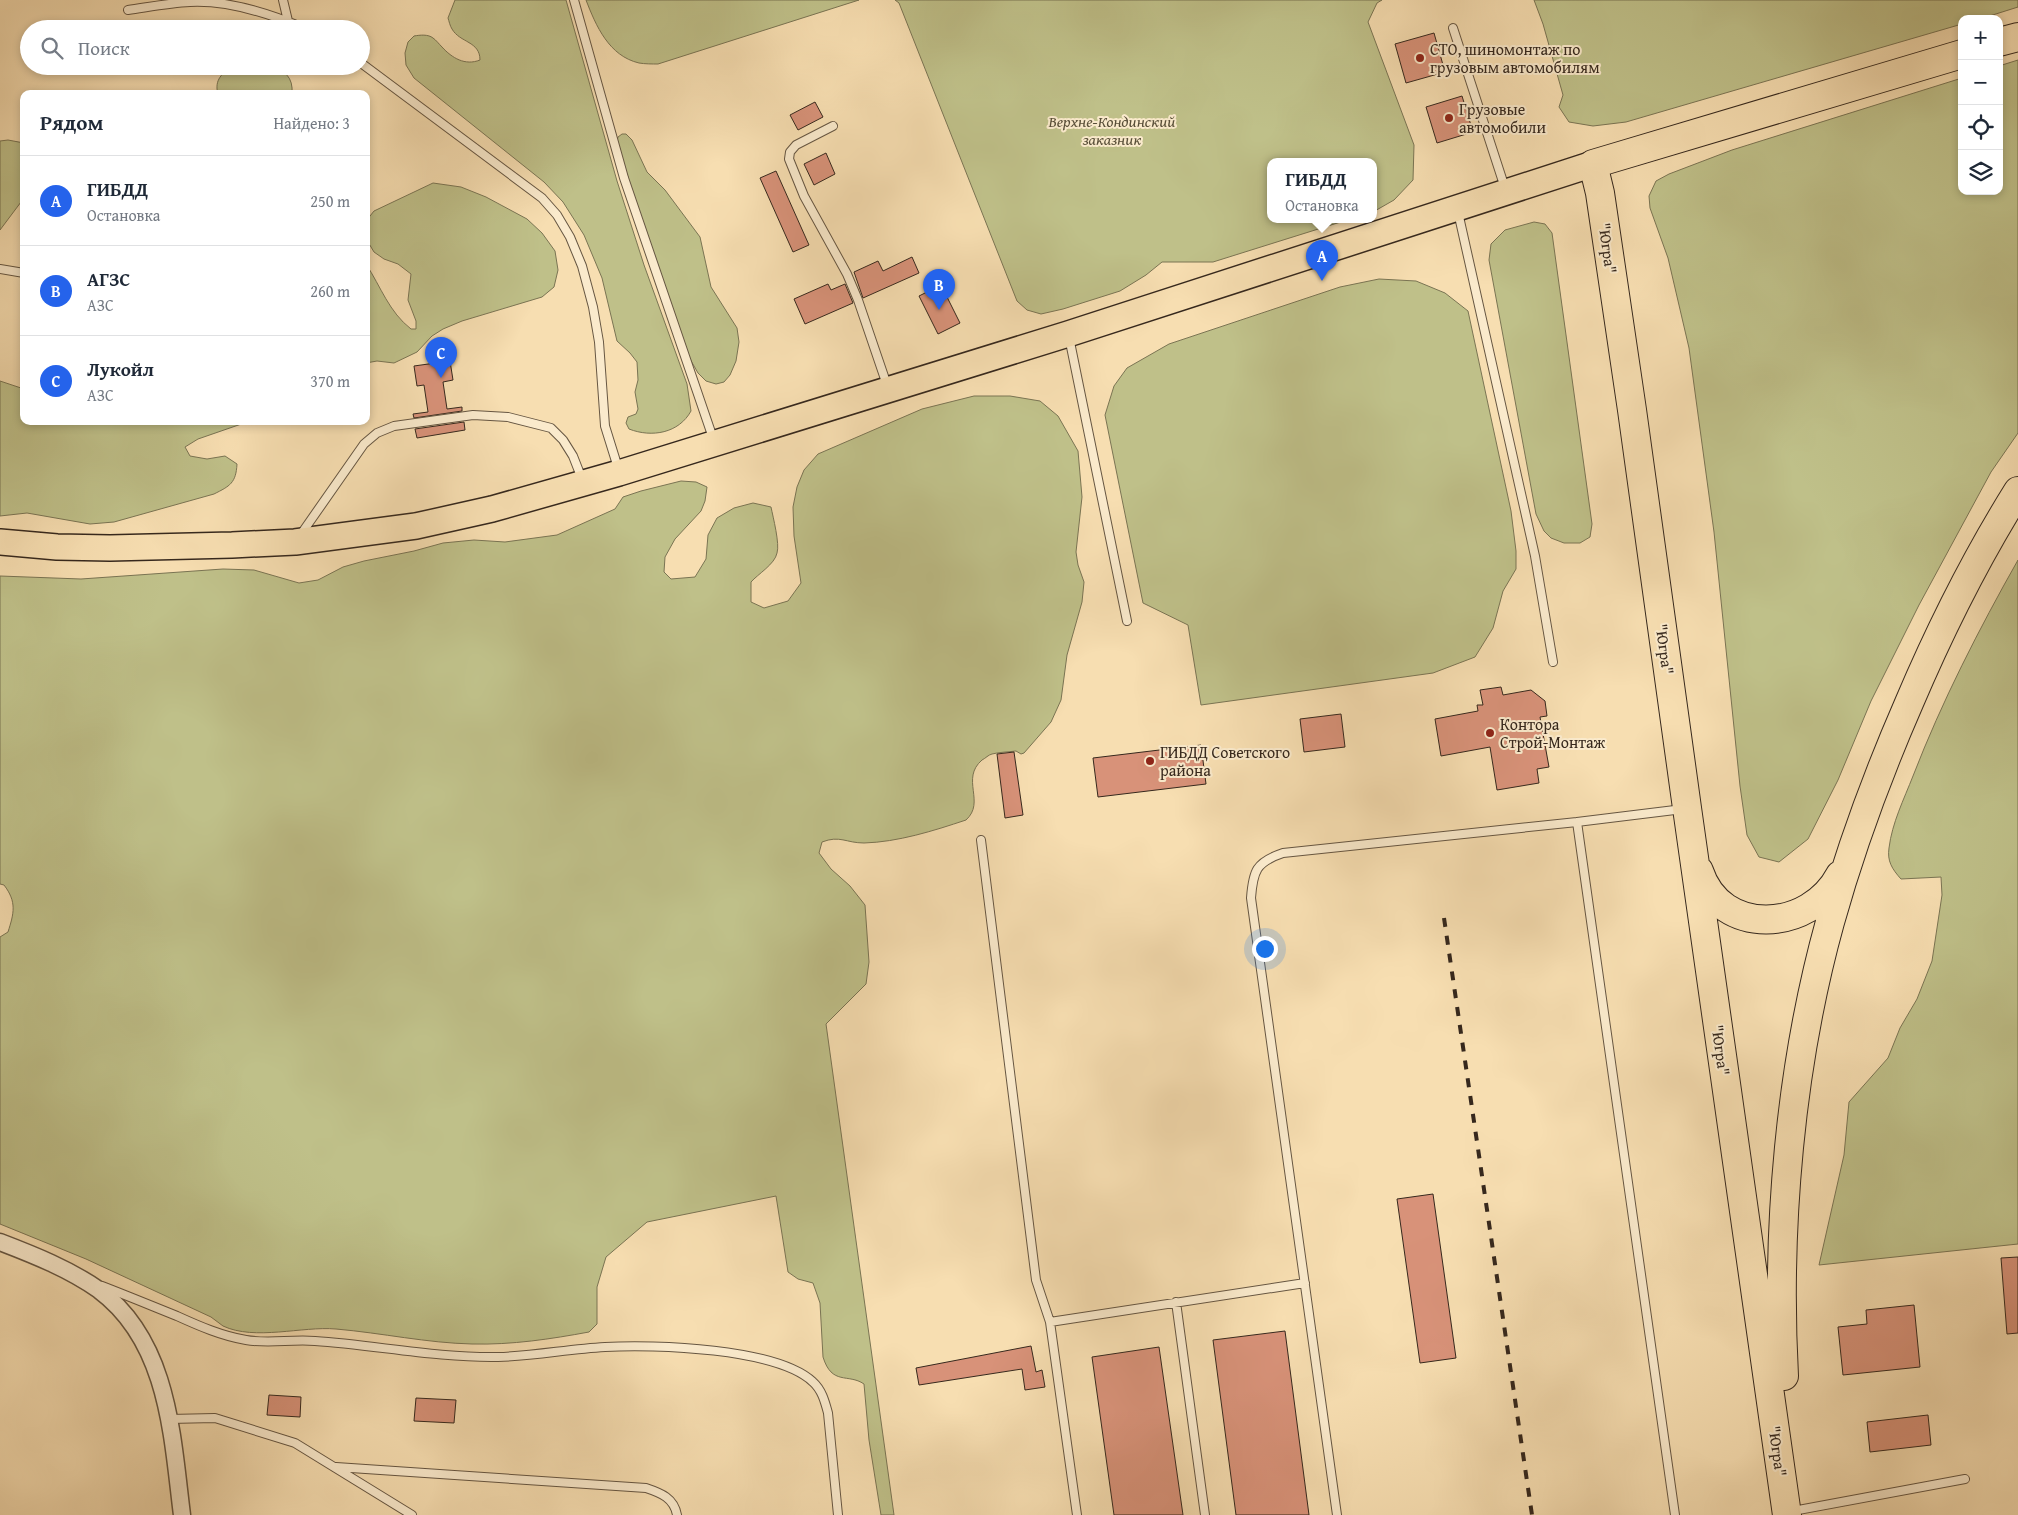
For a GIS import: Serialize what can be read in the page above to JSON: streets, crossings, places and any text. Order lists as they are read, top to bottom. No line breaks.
{"streets":{"highway":["\"Югра\""]},"parks":["Верхне-Кондинский заказник"],"places":["СТО, шиномонтаж по грузовым автомобилям","Грузовые автомобили","Контора Строй-Монтаж","ГИБДД Советского района"],"page":{"map_buttons":["+","−"],"search":"Поиск","heading":["Рядом","Найдено: 3"],"list":[{"mark":"A","name":"ГИБДД","note":"Остановка","value":"250 m"},{"mark":"B","name":"АГЗС","note":"АЗС","value":"260 m"},{"mark":"C","name":"Лукойл","note":"АЗС","value":"370 m"}],"popup":["ГИБДД","Остановка"],"pins":["A","B","C"]}}
